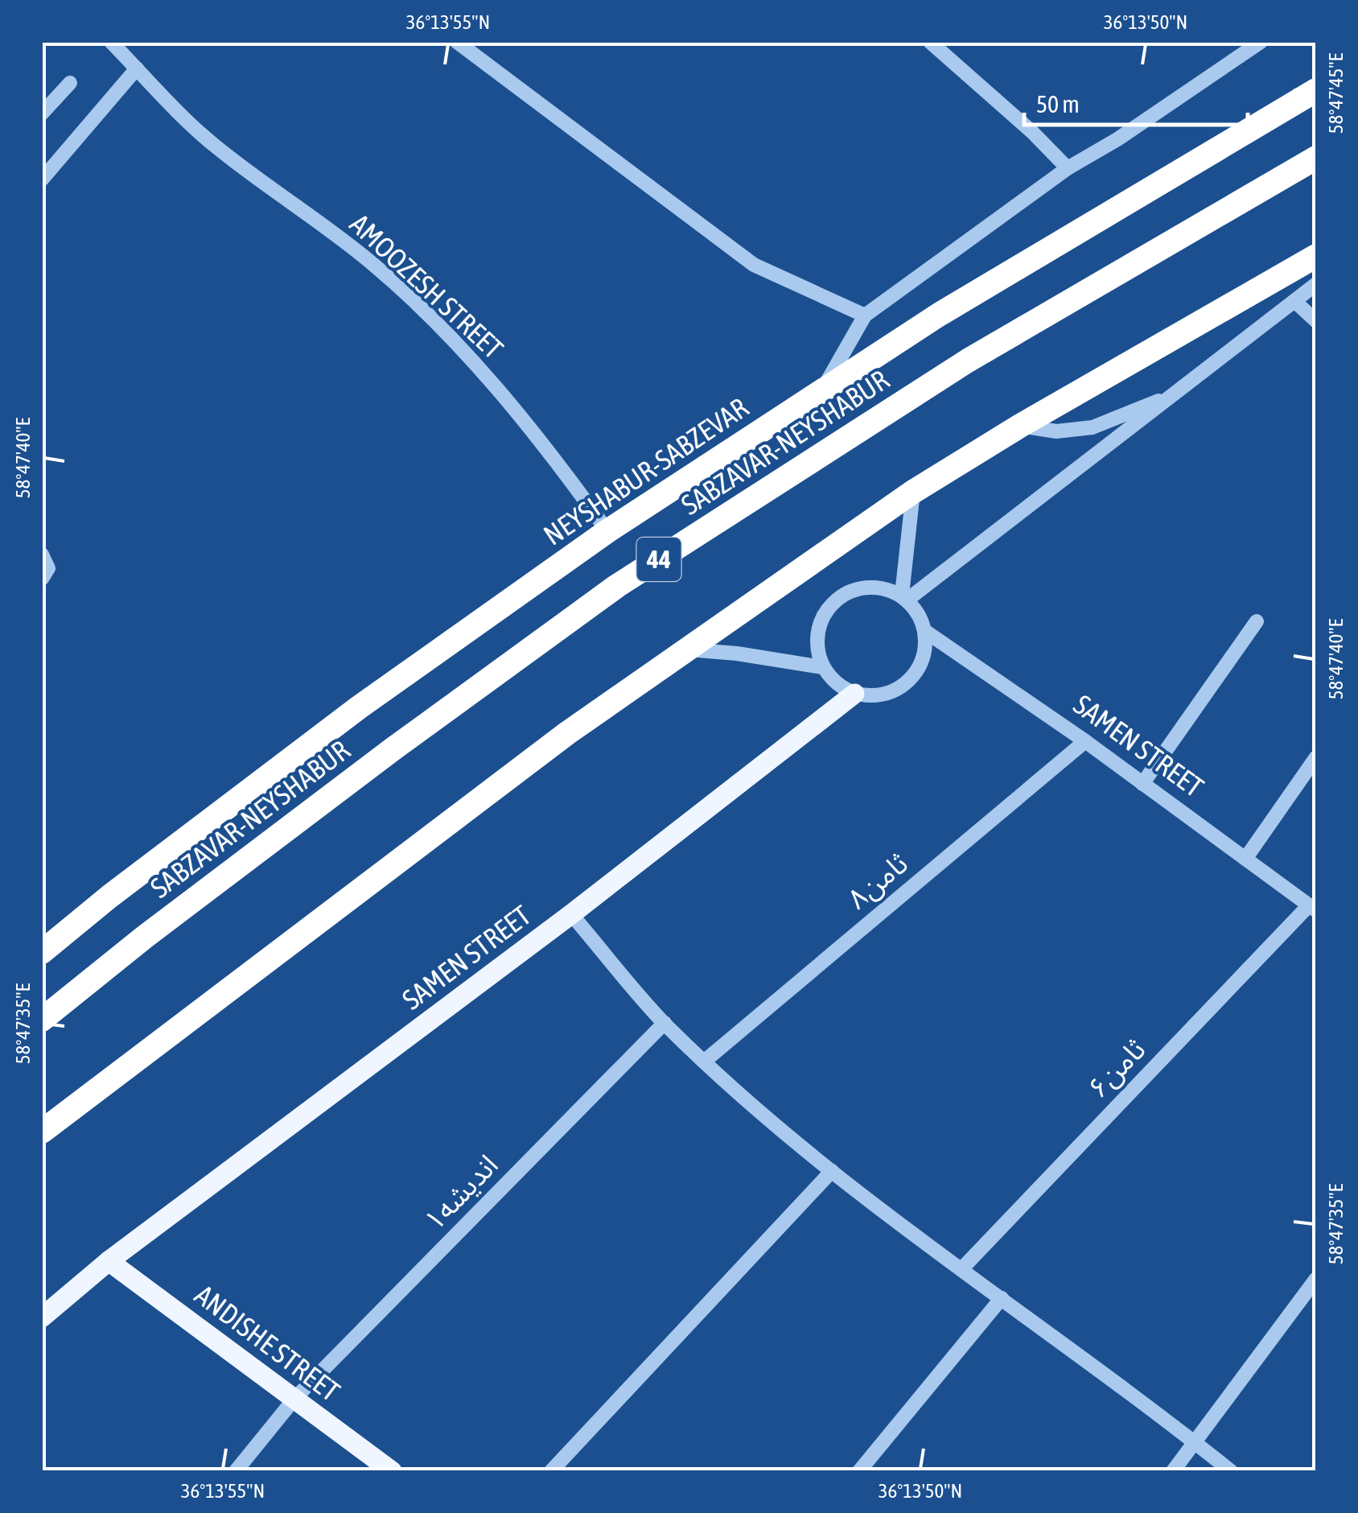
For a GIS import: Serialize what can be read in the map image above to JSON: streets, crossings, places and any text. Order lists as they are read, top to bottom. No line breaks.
{"streets":{"highway":["SABZAVAR-NEYSHABUR","NEYSHABUR-SABZEVAR","44"],"main road":["SAMEN STREET","ANDISHE STREET"],"street":["AMOOZESH STREET","ثامن۸","ثامن۶","اندیشه۱"]},"crossings":[["AMOOZESH STREET","NEYSHABUR-SABZEVAR"],["SAMEN STREET","ثامن۸"],["SAMEN STREET","ثامن۶"],["SAMEN STREET","ANDISHE STREET"],["اندیشه۱","ANDISHE STREET"]],"scale_bar":"50 m","coordinates":["36°13'55\"N","36°13'50\"N","58°47'45\"E","58°47'40\"E","58°47'35\"E"]}
